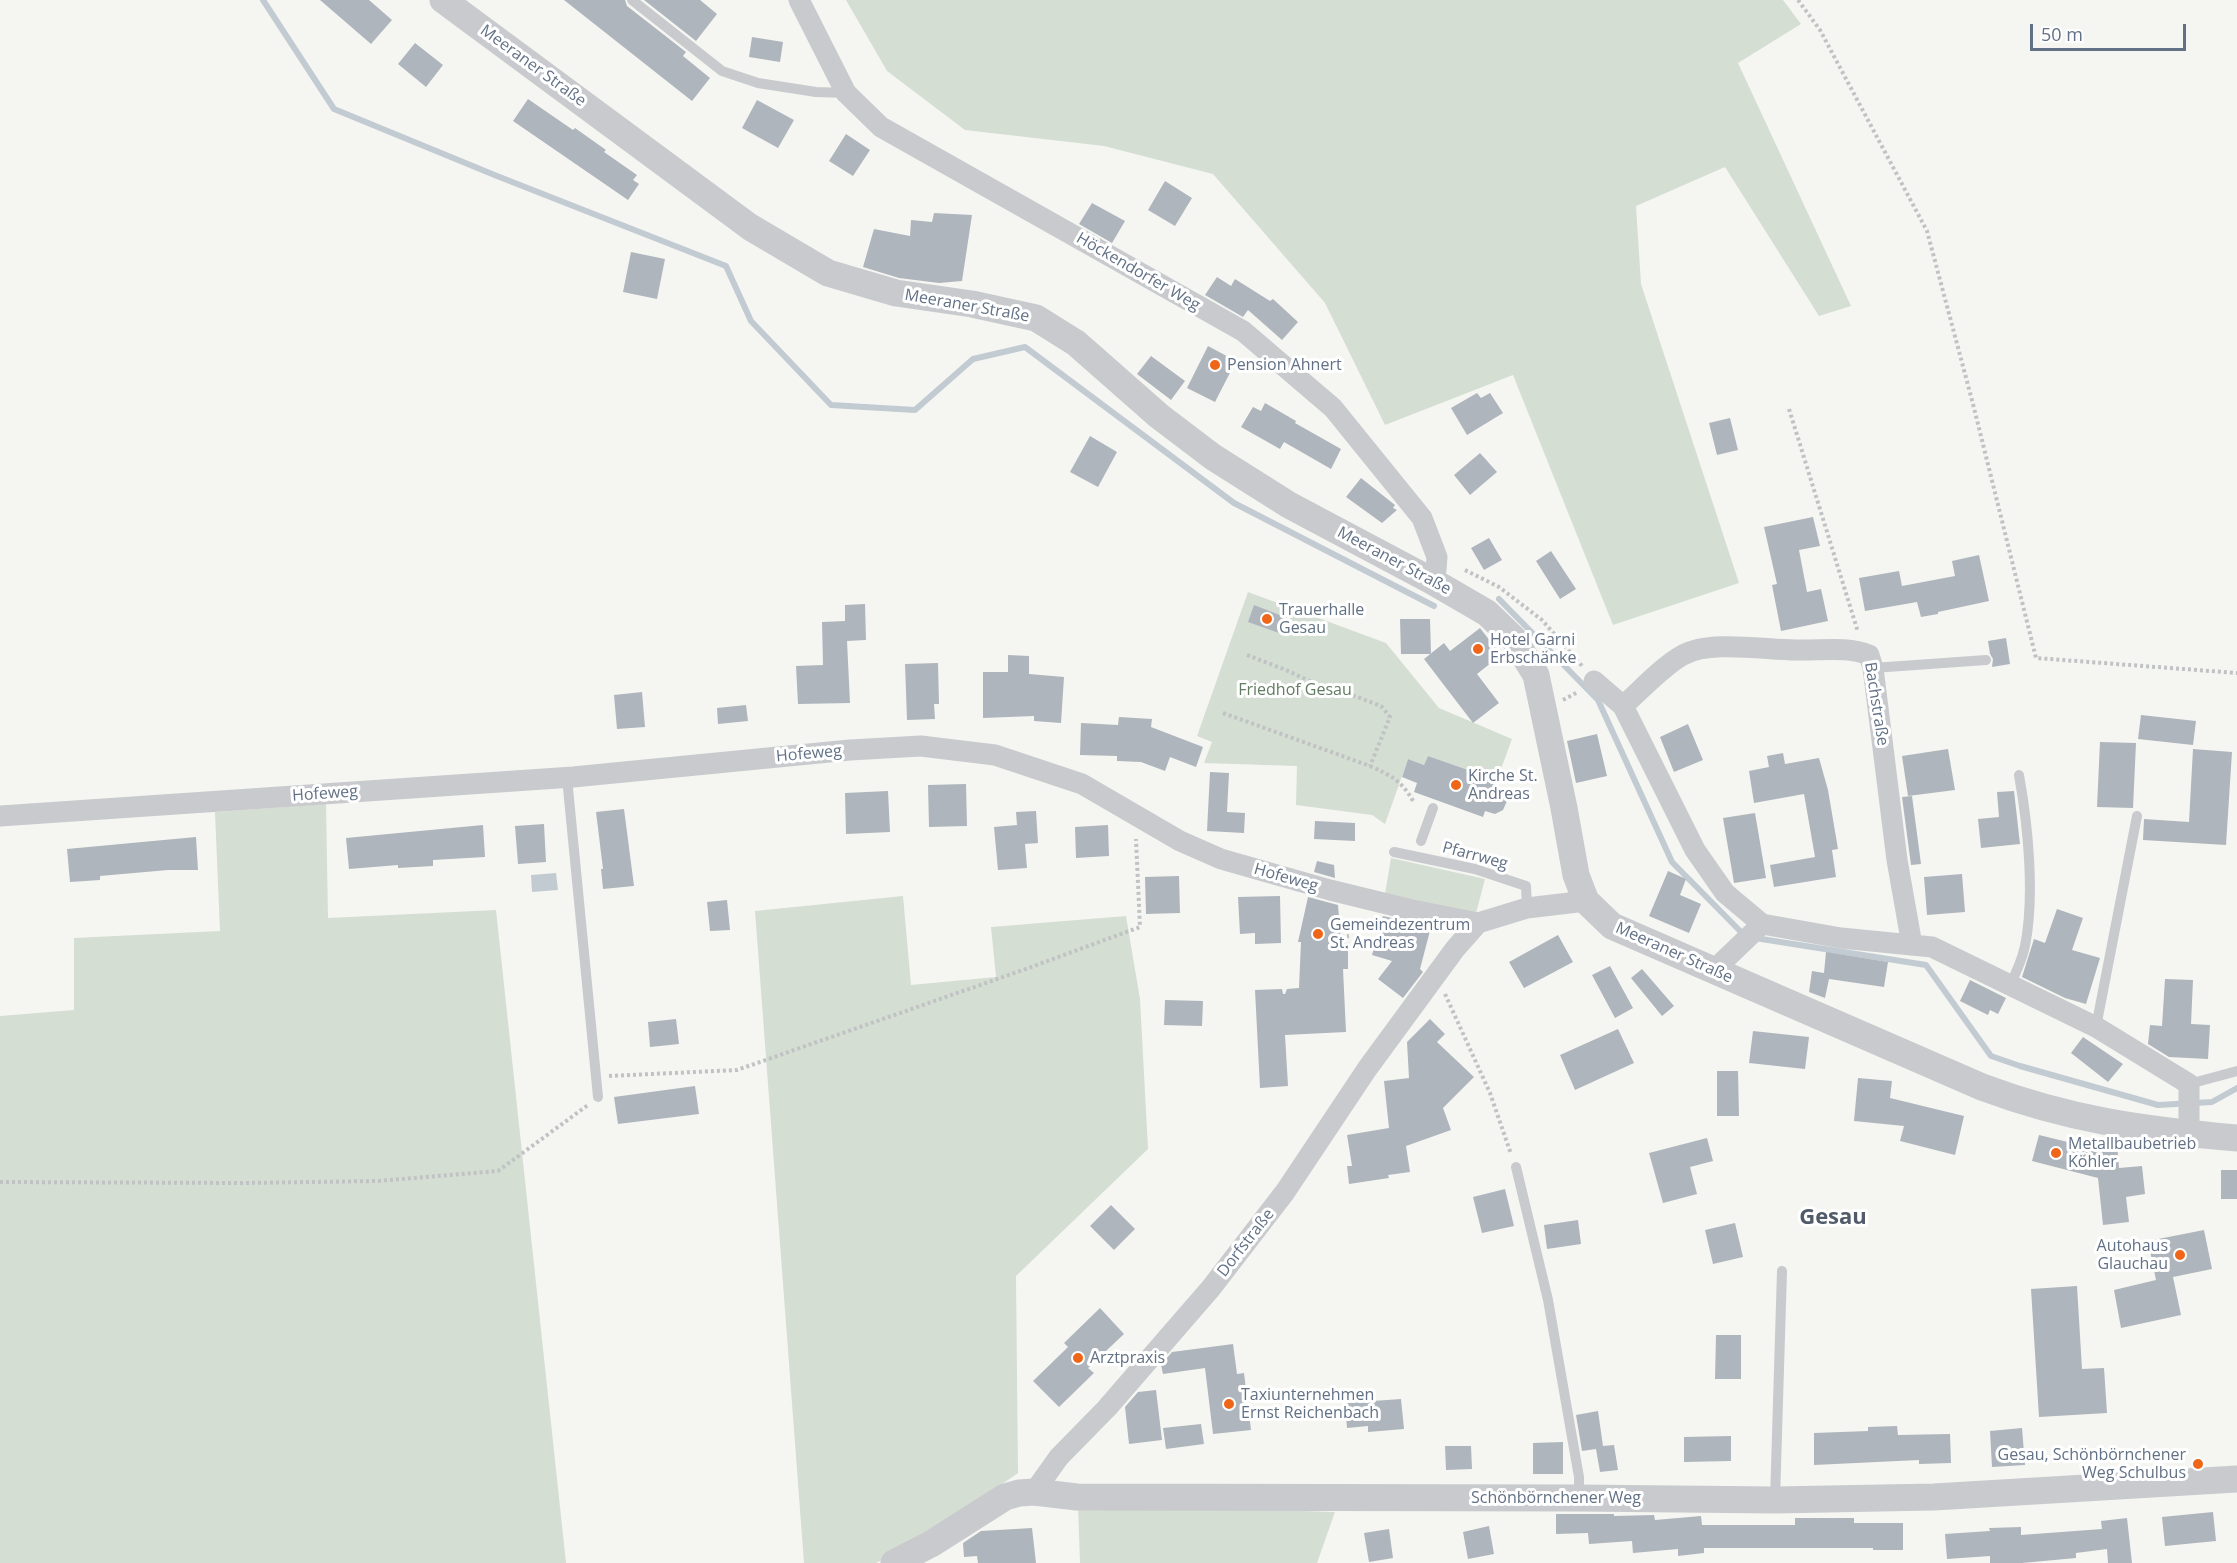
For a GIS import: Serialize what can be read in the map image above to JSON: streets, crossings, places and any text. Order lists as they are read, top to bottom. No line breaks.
{"streets":{"street":["Meeraner Straße","Höckendorfer Weg","Bachstraße","Hofeweg","Dorfstraße","Schönbörnchener Weg"],"lane":["Pfarrweg"]},"crossings":[["Meeraner Straße","Höckendorfer Weg"],["Meeraner Straße","Hofeweg"],["Hofeweg","Pfarrweg"],["Hofeweg","Dorfstraße"],["Dorfstraße","Schönbörnchener Weg"]],"districts":["Gesau"],"parks":["Friedhof Gesau"],"places":["Pension Ahnert","Trauerhalle Gesau","Hotel Garni Erbschänke","Kirche St. Andreas","Gemeindezentrum St. Andreas","Metallbaubetrieb Köhler","Autohaus Glauchau","Arztpraxis","Taxiunternehmen Ernst Reichenbach","Gesau, Schönbörnchener Weg Schulbus"],"scale_bar":"50 m"}
